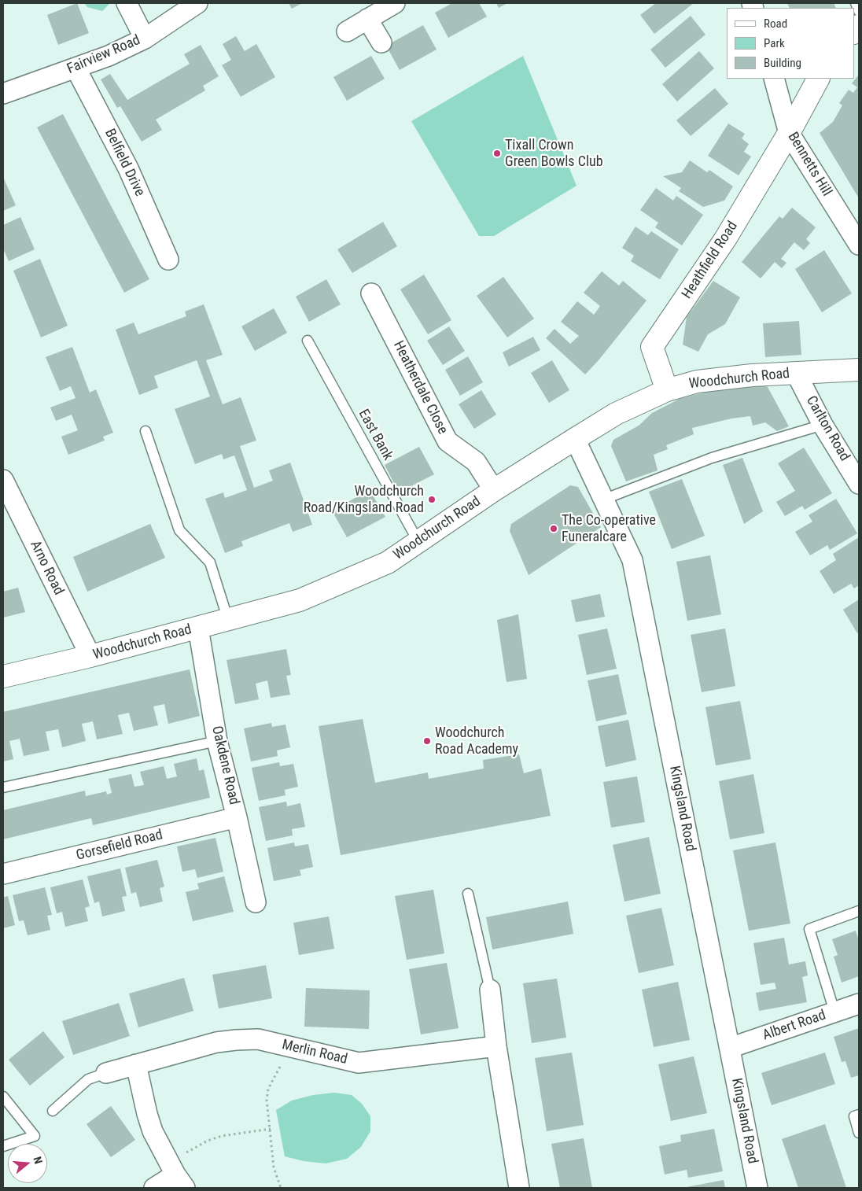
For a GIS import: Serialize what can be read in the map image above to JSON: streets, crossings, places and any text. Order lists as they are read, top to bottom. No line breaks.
{"streets":{"street":["Fairview Road","Belfield Drive","Bennetts Hill","Heathfield Road","Woodchurch Road","Heatherdale Close","Carlton Road","Arno Road","Oakdene Road","Kingsland Road","Gorsefield Road","Albert Road","Merlin Road"],"lane":["East Bank"]},"crossings":[["Fairview Road","Belfield Drive"],["Bennetts Hill","Heathfield Road"],["Heathfield Road","Woodchurch Road"],["Woodchurch Road","Heatherdale Close"],["Woodchurch Road","Carlton Road"],["Woodchurch Road","East Bank"],["Woodchurch Road","Arno Road"],["Woodchurch Road","Oakdene Road"],["Woodchurch Road","Kingsland Road"],["Oakdene Road","Gorsefield Road"],["Kingsland Road","Albert Road"]],"places":["Tixall Crown Green Bowls Club","Woodchurch Road/Kingsland Road","The Co-operative Funeralcare","Woodchurch Road Academy"],"legend":["Road","Park","Building"],"north":"right"}
